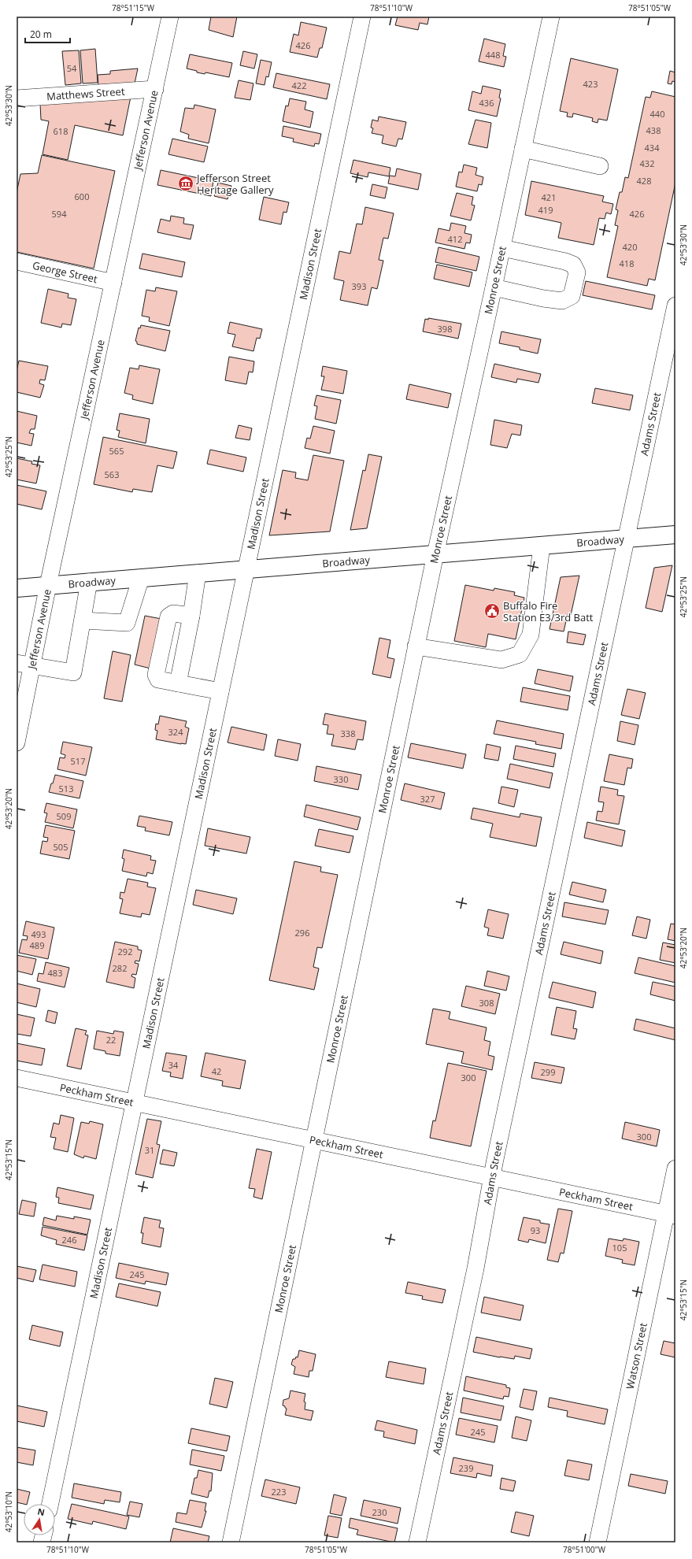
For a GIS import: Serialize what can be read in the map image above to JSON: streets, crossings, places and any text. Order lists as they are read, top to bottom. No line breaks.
{"streets":{"main road":["Broadway"],"street":["Matthews Street","Jefferson Avenue","Madison Street","George Street","Monroe Street","Adams Street","Peckham Street","Watson Street"]},"crossings":[["Matthews Street","Jefferson Avenue"],["Jefferson Avenue","George Street"],["Jefferson Avenue","Broadway"],["Madison Street","Broadway"],["Madison Street","Peckham Street"],["Monroe Street","Broadway"],["Monroe Street","Peckham Street"],["Adams Street","Broadway"],["Adams Street","Peckham Street"],["Peckham Street","Watson Street"]],"places":{"museum":["Jefferson Street Heritage Gallery"],"public building":["Buffalo Fire Station E3/3rd Batt"]},"house_numbers":["426","448","54","423","422","436","440","438","618","434","432","428","600","421","419","594","426","412","420","418","393","398","565","563","324","338","517","330","513","327","509","505","296","493","489","292","282","483","308","22","34","42","299","300","300","31","93","246","105","245","245","239","223","230"],"scale_bar":"20 m","north":"top","coordinates":["78°51'15\"W","78°51'10\"W","78°51'05\"W","42°53'30\"N","42°53'25\"N","42°53'20\"N","42°53'15\"N","42°53'10\"N","78°51'00\"W"]}
